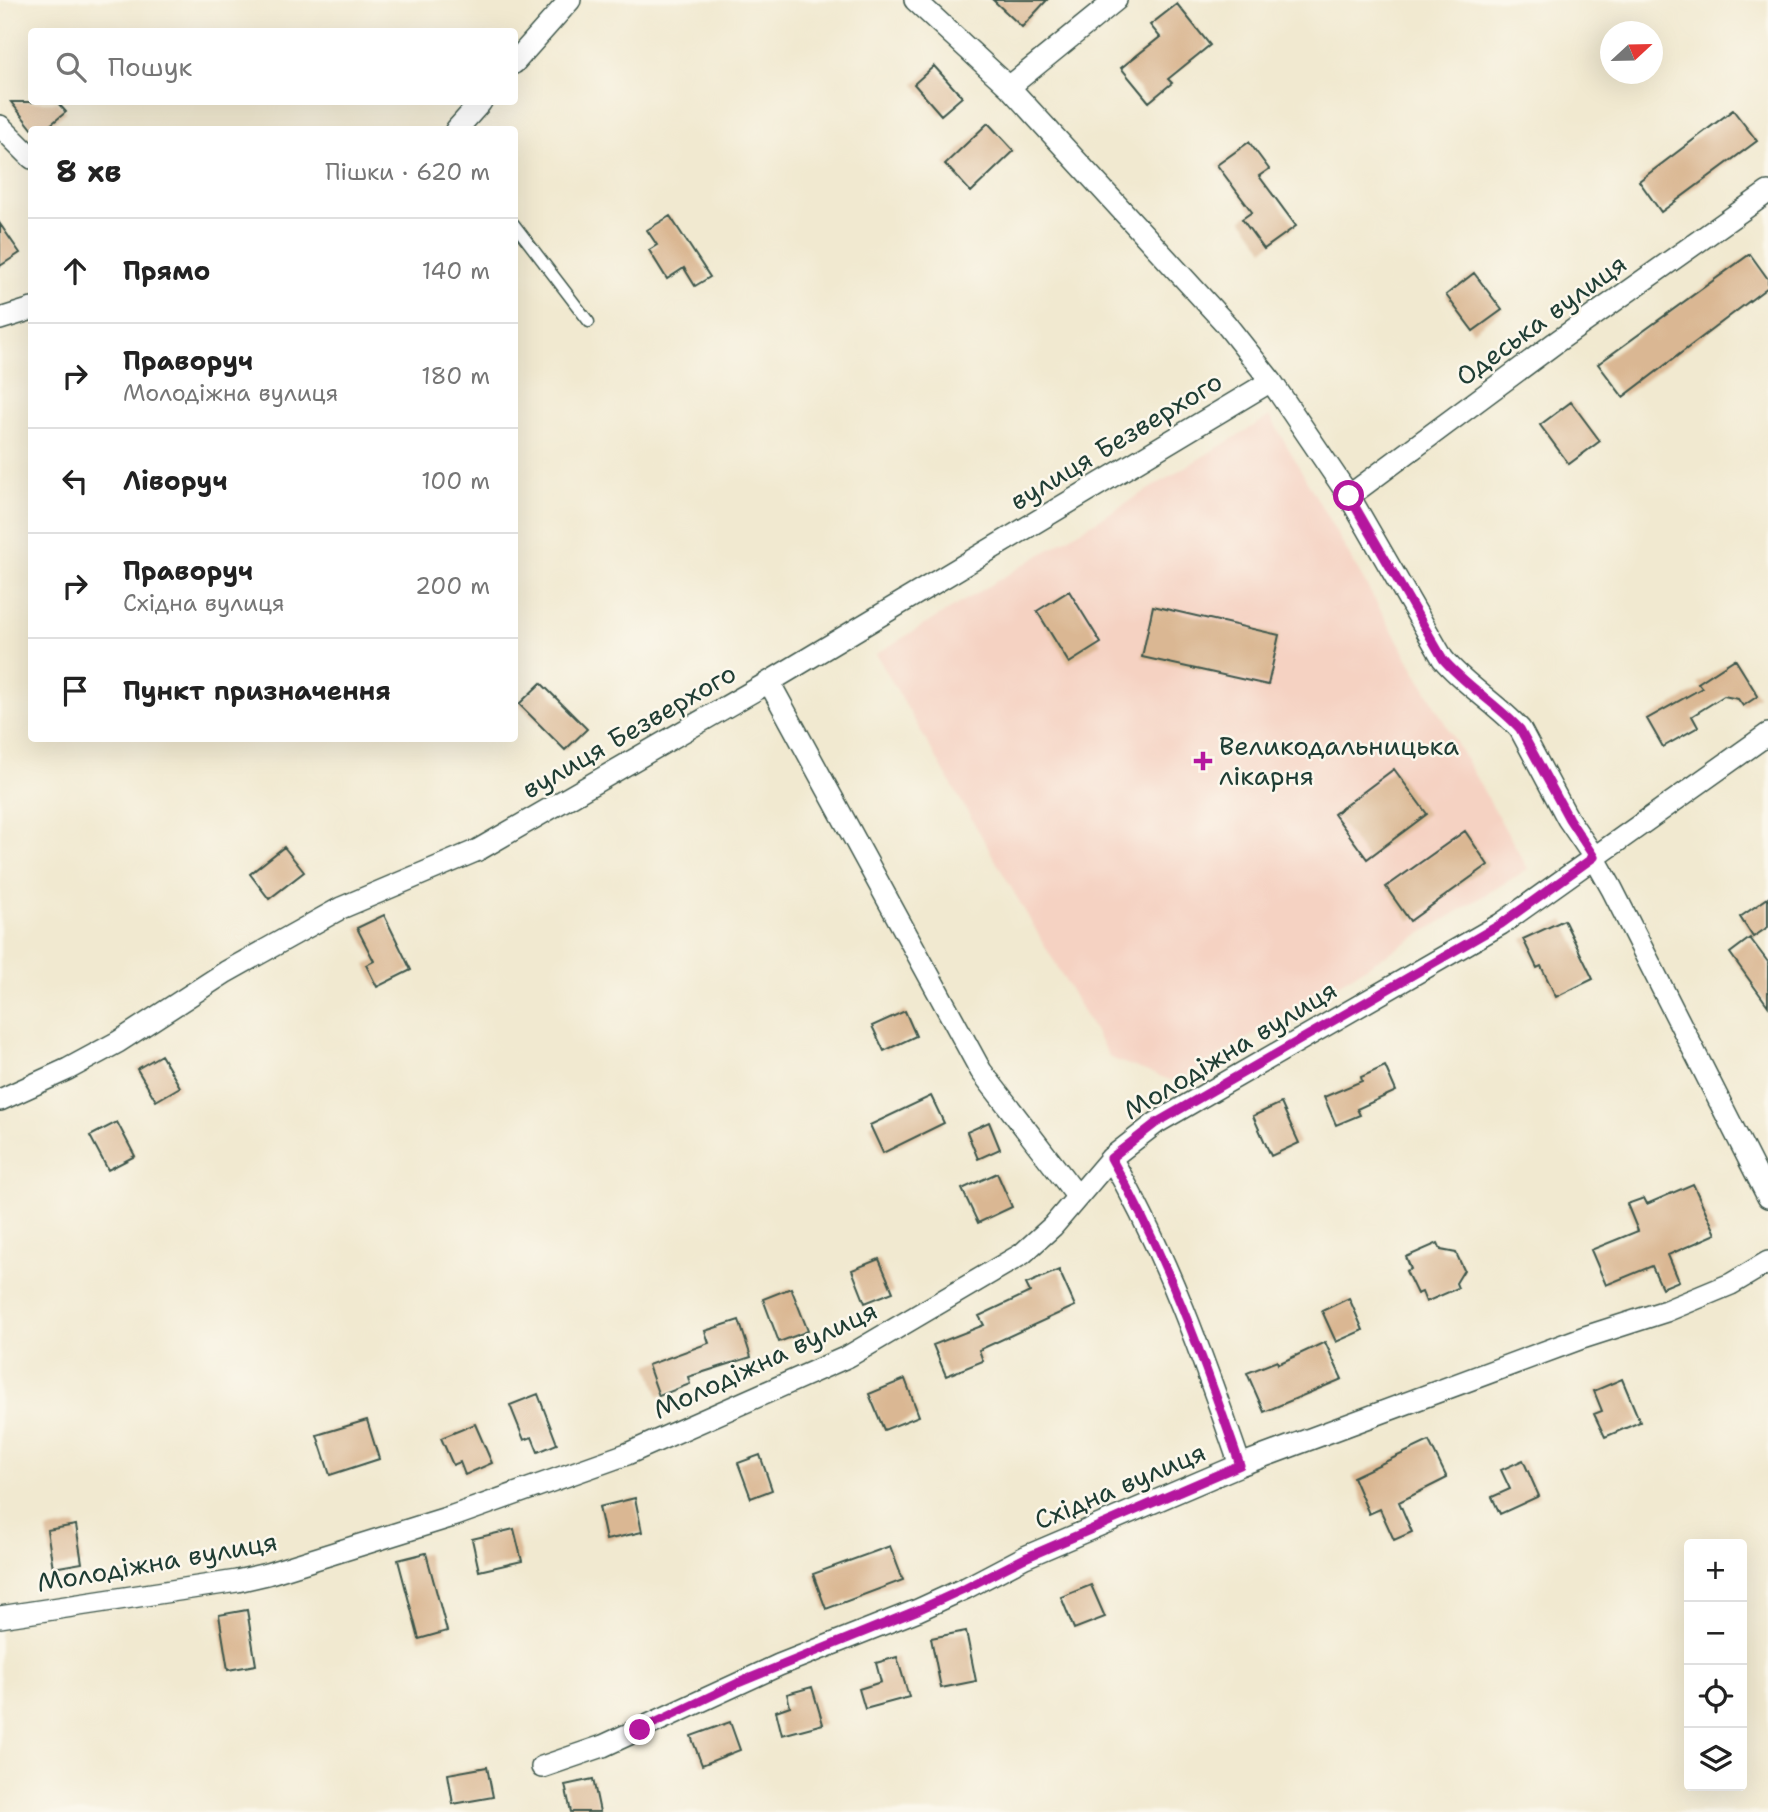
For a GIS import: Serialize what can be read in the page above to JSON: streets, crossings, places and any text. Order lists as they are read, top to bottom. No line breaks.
{"streets":{"street":["Одеська вулиця","вулиця Безверхого","Молодіжна вулиця","Східна вулиця"]},"places":{"health":["Великодальницька лікарня"]},"north":"right","page":{"search":"Пошук","heading":["8 хв","Пішки · 620 m"],"list":[["Прямо","140 m"],["Праворуч","Молодіжна вулиця","180 m"],["Ліворуч","100 m"],["Праворуч","Східна вулиця","200 m"],"Пункт призначення"],"map_buttons":["+","−"]}}
